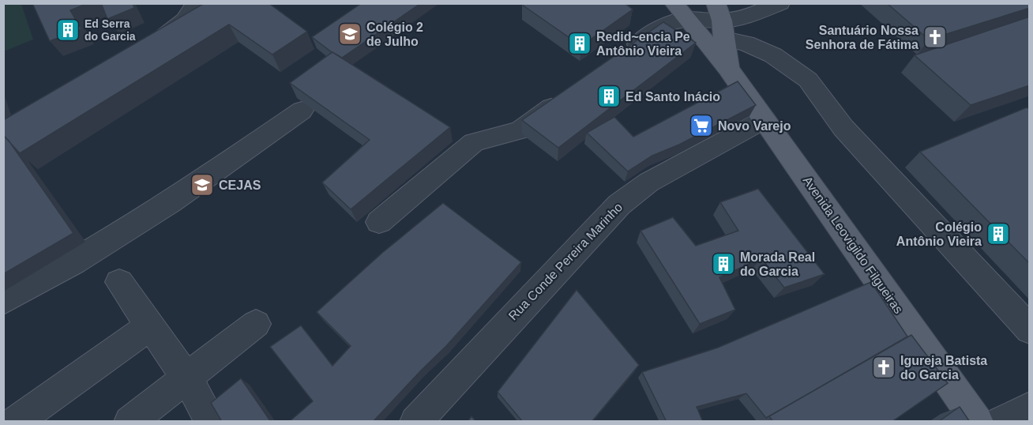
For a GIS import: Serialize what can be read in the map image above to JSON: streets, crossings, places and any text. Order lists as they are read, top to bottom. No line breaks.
{"streets":{"main road":["Avenida Leovigildo Filgueiras"],"street":["Rua Conde Pereira Marinho"]},"crossings":[["Avenida Leovigildo Filgueiras","Rua Conde Pereira Marinho"]],"places":{"building":["Ed Serra do Garcia","Redid~encia Pe Antônio Vieira","Ed Santo Inácio","Colégio Antônio Vieira","Morada Real do Garcia"],"school or university":["Colégio 2 de Julho","CEJAS"],"church":["Santuário Nossa Senhora de Fátima","Igureja Batista do Garcia"],"supermarket":["Novo Varejo"]}}
